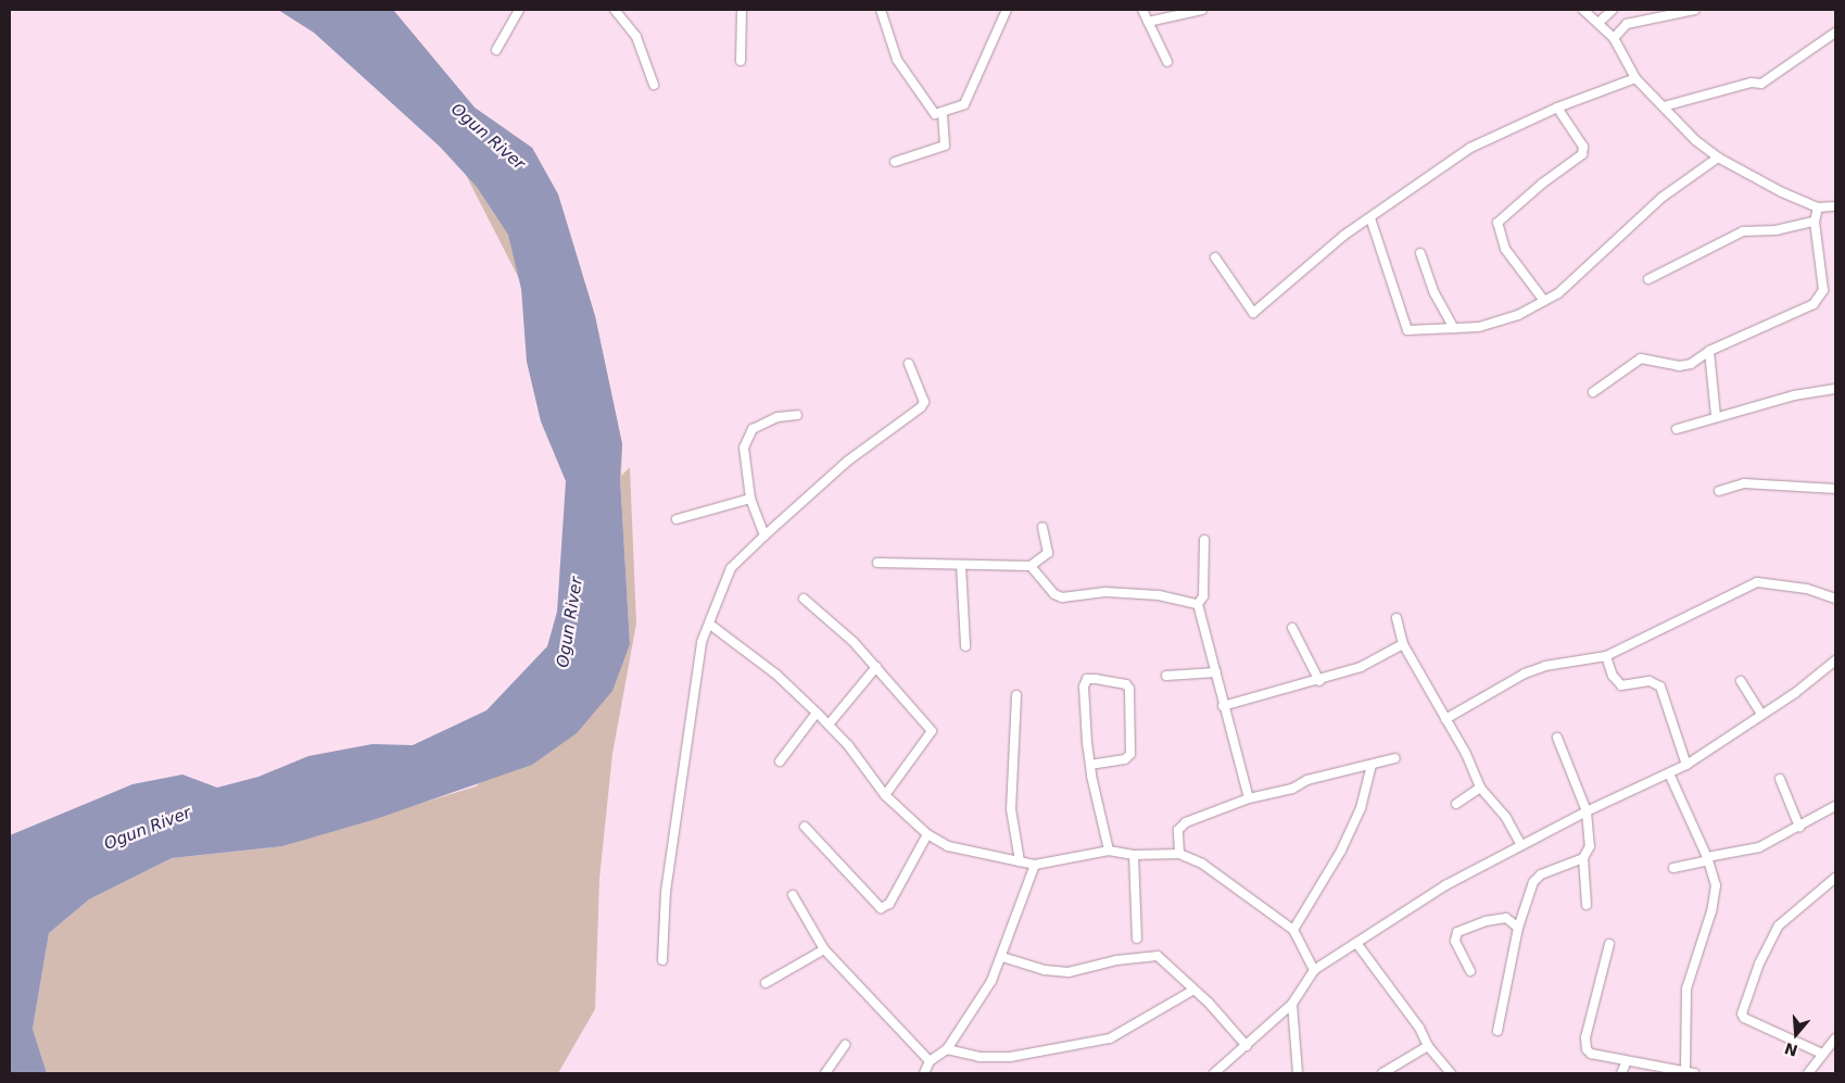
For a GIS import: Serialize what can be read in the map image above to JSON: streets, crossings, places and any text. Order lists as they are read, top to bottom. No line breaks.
{"water":["Ogun River"],"north":"bottom"}
